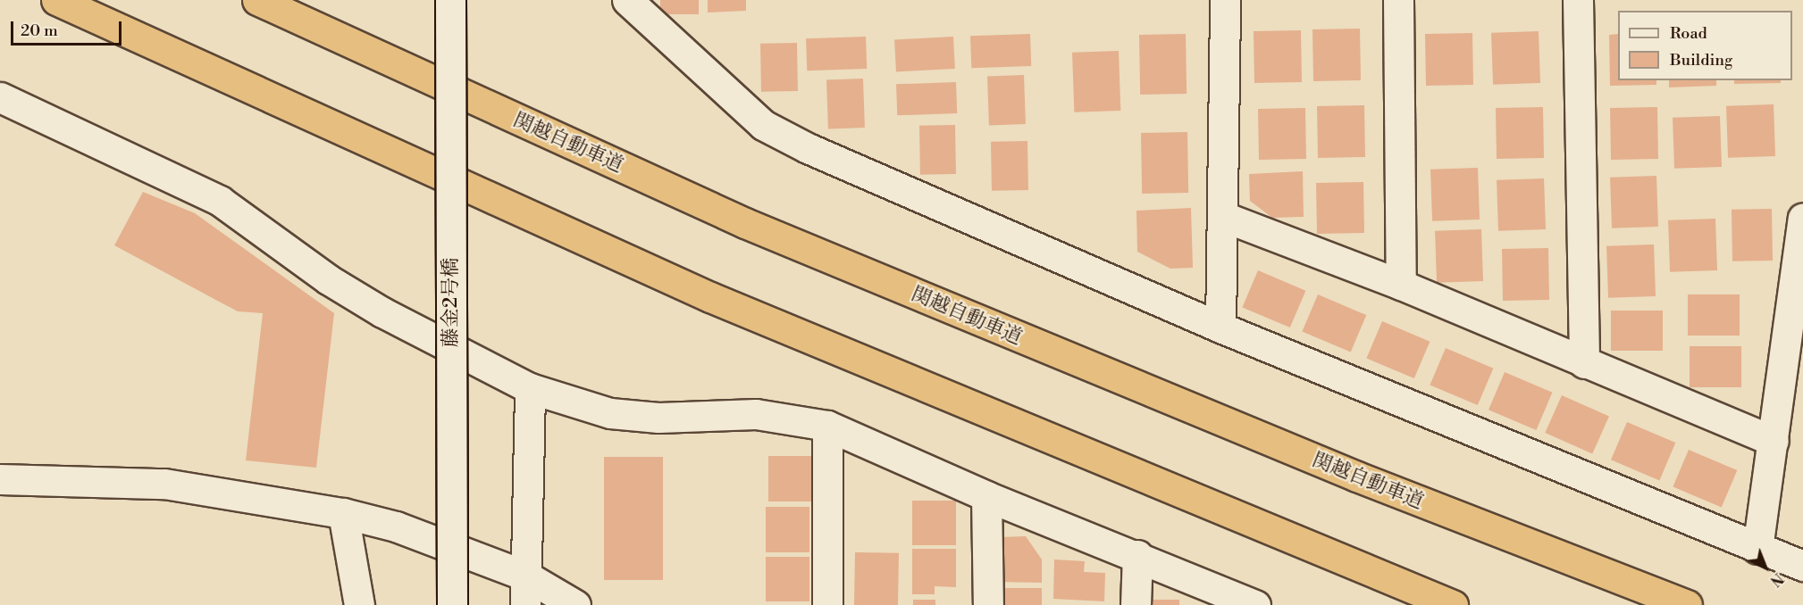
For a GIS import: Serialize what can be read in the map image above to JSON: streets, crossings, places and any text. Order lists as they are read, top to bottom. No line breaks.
{"streets":{"highway":["関越自動車道"],"street":["藤金2号橋"]},"legend":["Road","Building"],"scale_bar":"20 m","north":"bottom right"}
